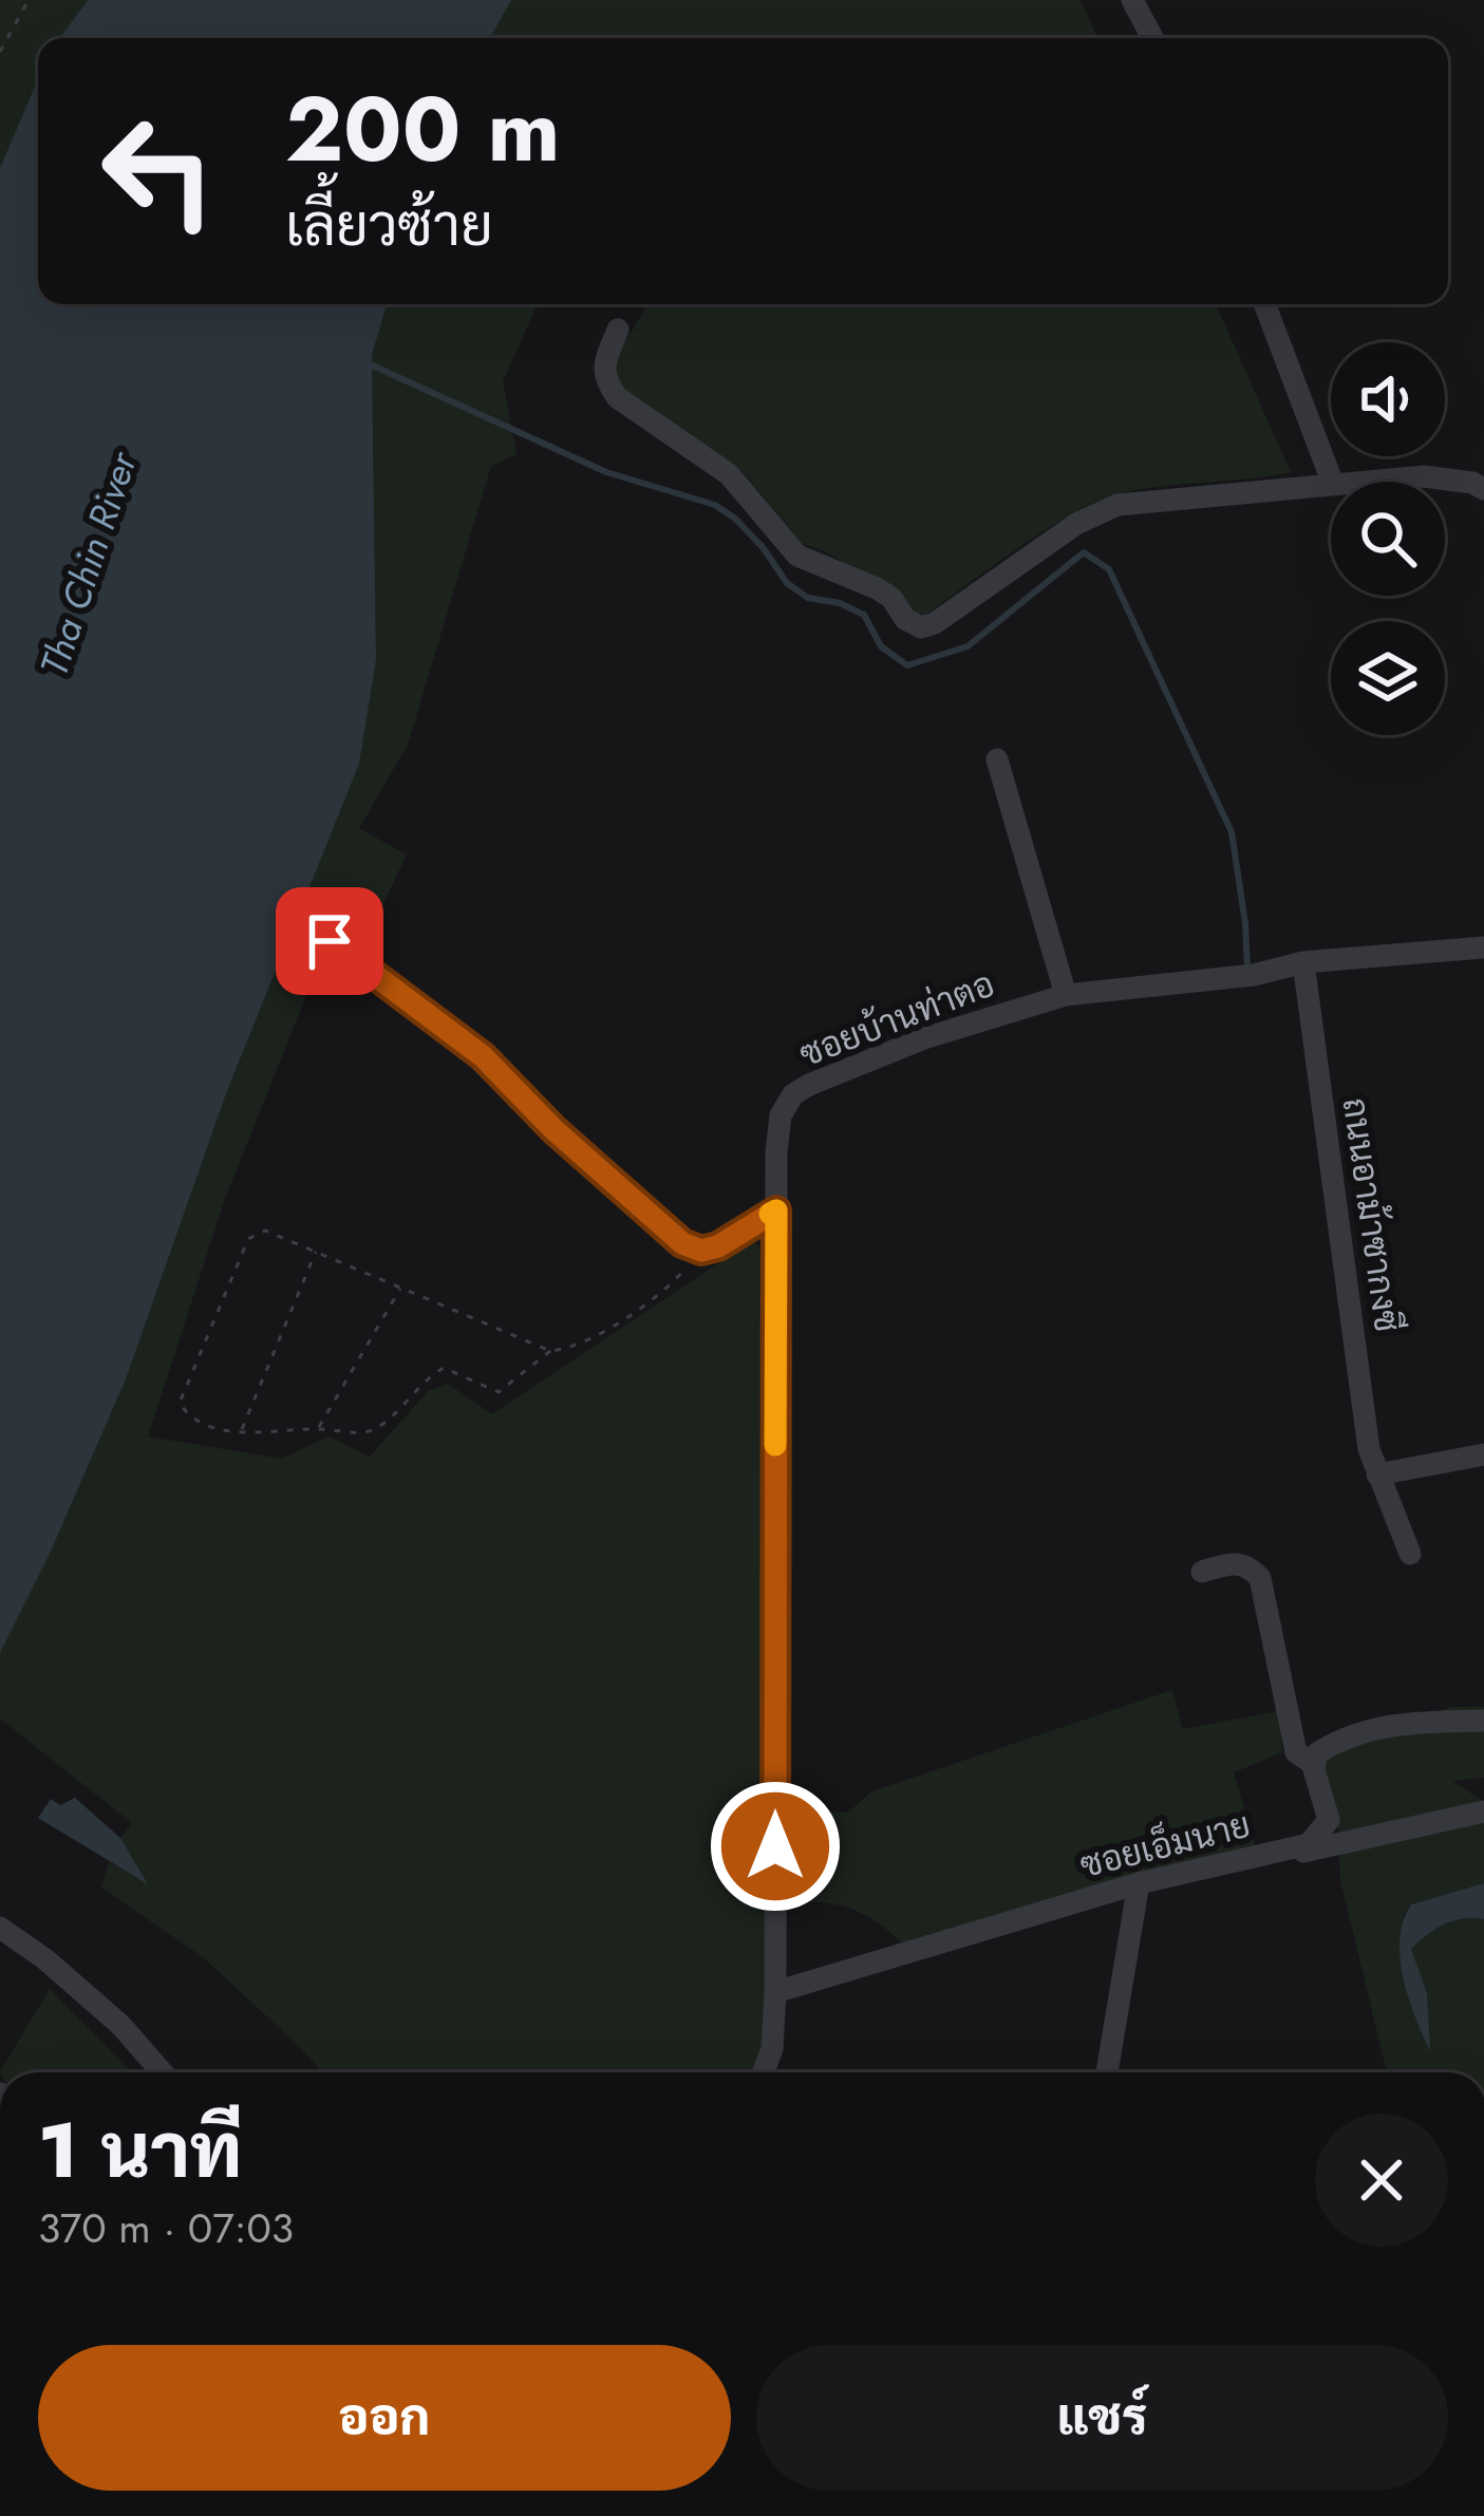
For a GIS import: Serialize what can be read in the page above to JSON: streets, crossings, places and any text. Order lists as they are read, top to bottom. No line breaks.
{"streets":{"street":["ซอยบ้านท่าตอ","ถนนอาม้าซากงซี","ซอยเอ็มนาย"]},"crossings":[["ซอยบ้านท่าตอ","ถนนอาม้าซากงซี"],["ซอยบ้านท่าตอ","ซอยเอ็มนาย"]],"water":["Tha Chin River"],"page":{"turn":["200 m","เลี้ยวซ้าย"],"heading":["1 นาที","370 m · 07:03"],"buttons":["ออก","แชร์"]}}
